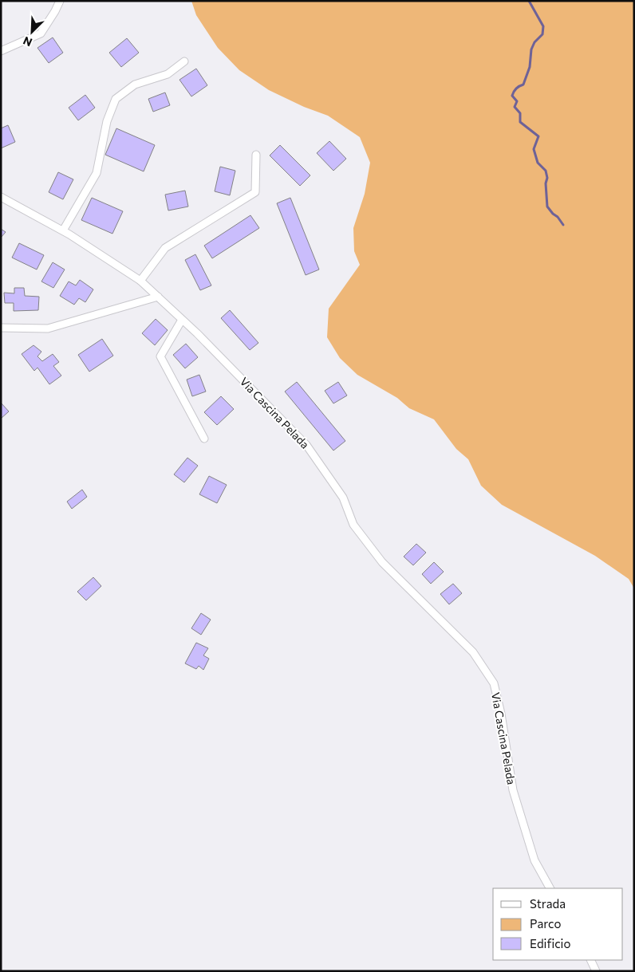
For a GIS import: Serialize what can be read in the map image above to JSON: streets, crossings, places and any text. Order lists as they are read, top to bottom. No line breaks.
{"streets":{"street":["Via Cascina Pelada"]},"legend":["Strada","Parco","Edificio"],"north":"bottom left"}
